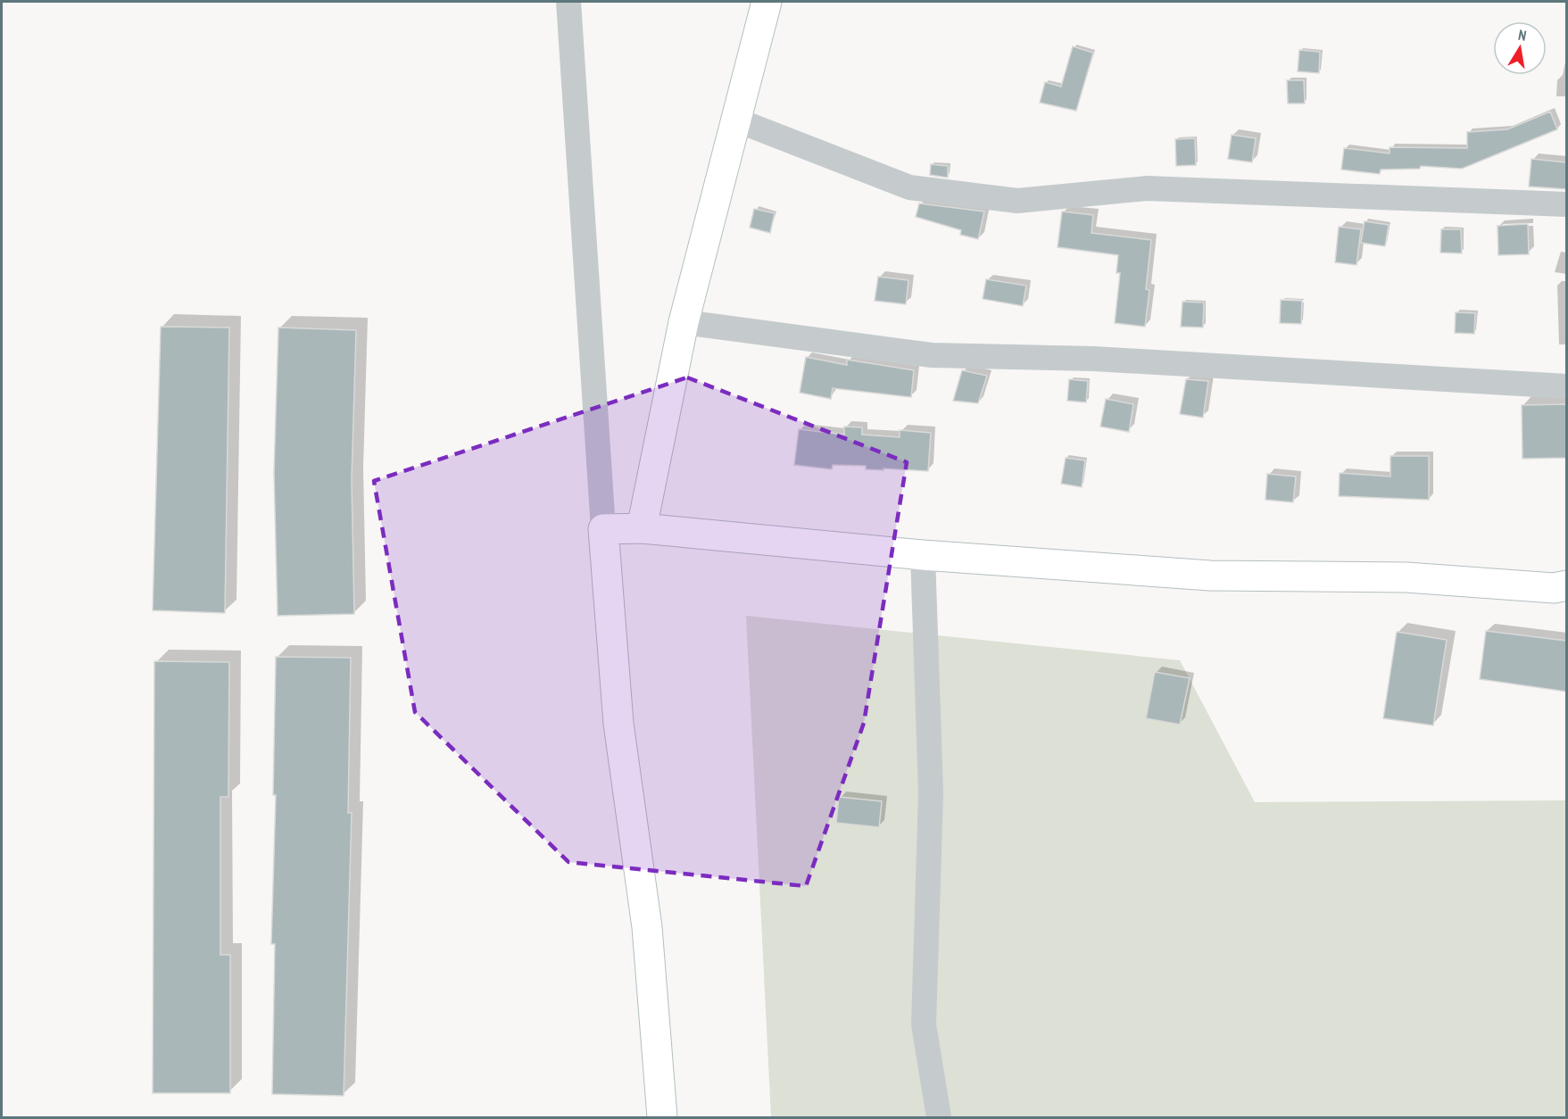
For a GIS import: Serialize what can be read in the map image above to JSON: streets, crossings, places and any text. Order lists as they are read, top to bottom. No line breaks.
{"north":"top"}
